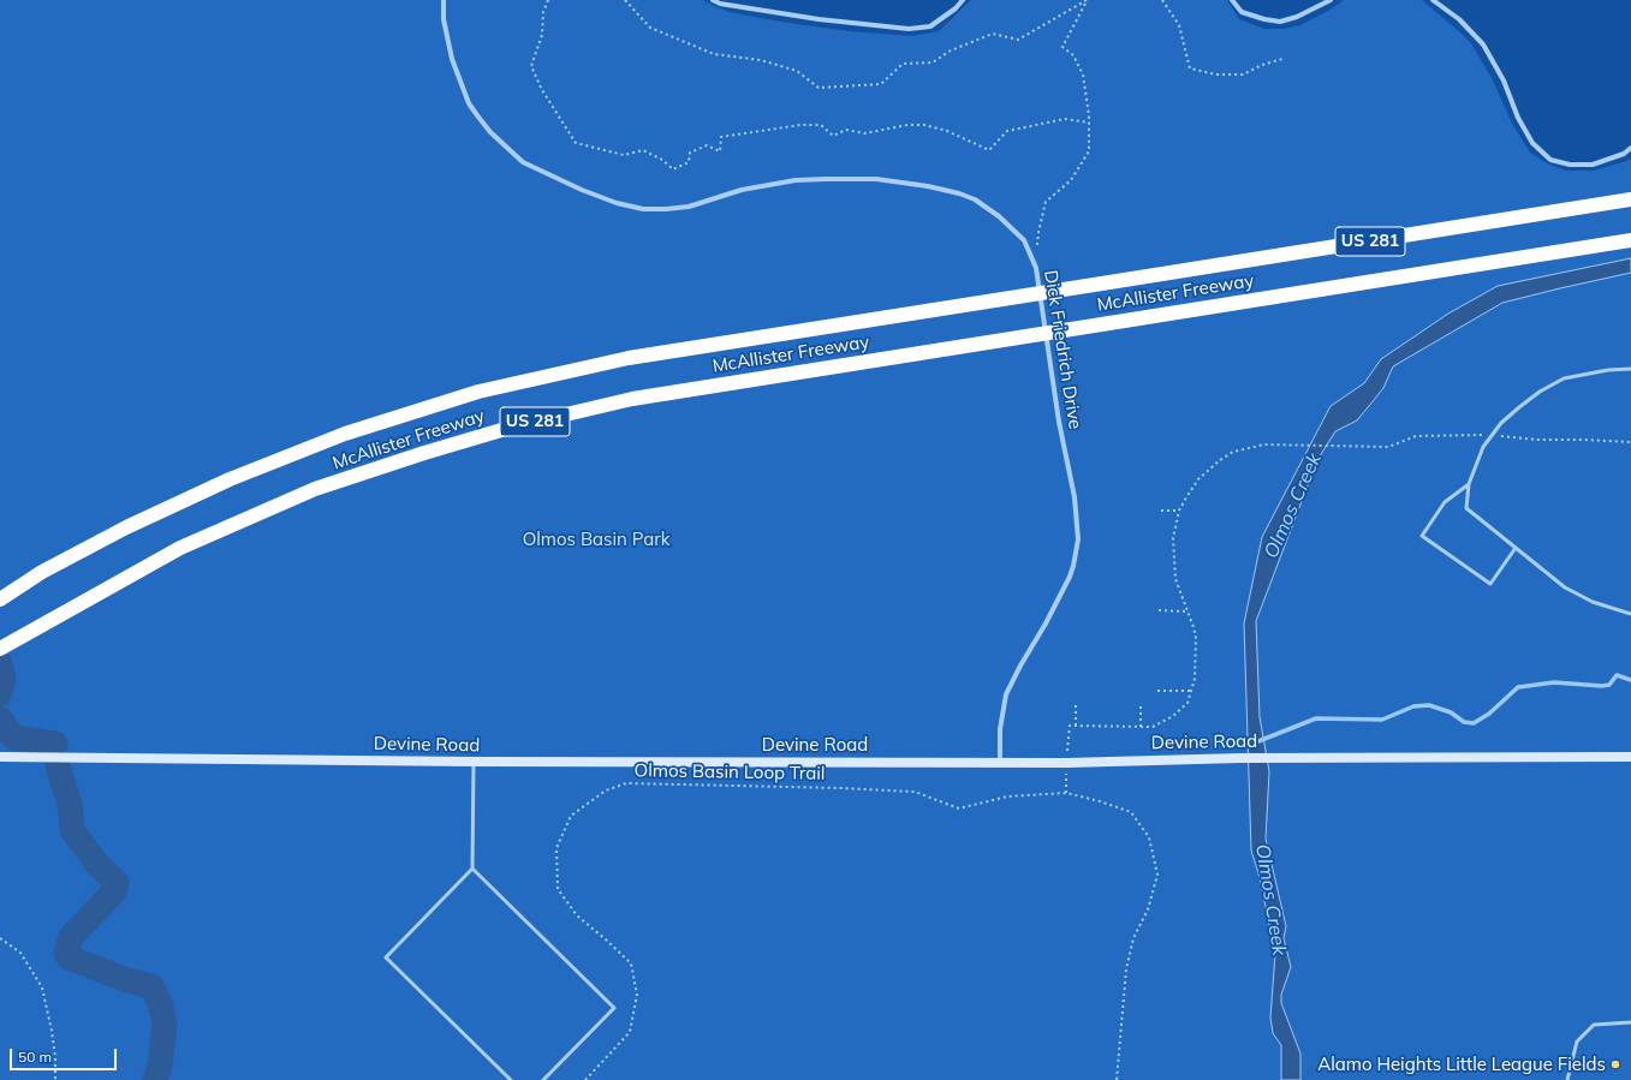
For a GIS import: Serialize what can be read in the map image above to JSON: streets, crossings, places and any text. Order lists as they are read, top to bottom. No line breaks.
{"streets":{"highway":["US 281","McAllister Freeway"],"street":["Dick Friedrich Drive","Devine Road"],"path":["Olmos Basin Loop Trail"]},"crossings":[["Dick Friedrich Drive","Devine Road"]],"water":["Olmos Creek"],"parks":["Olmos Basin Park"],"places":["Alamo Heights Little League Fields"],"scale_bar":"50 m"}
